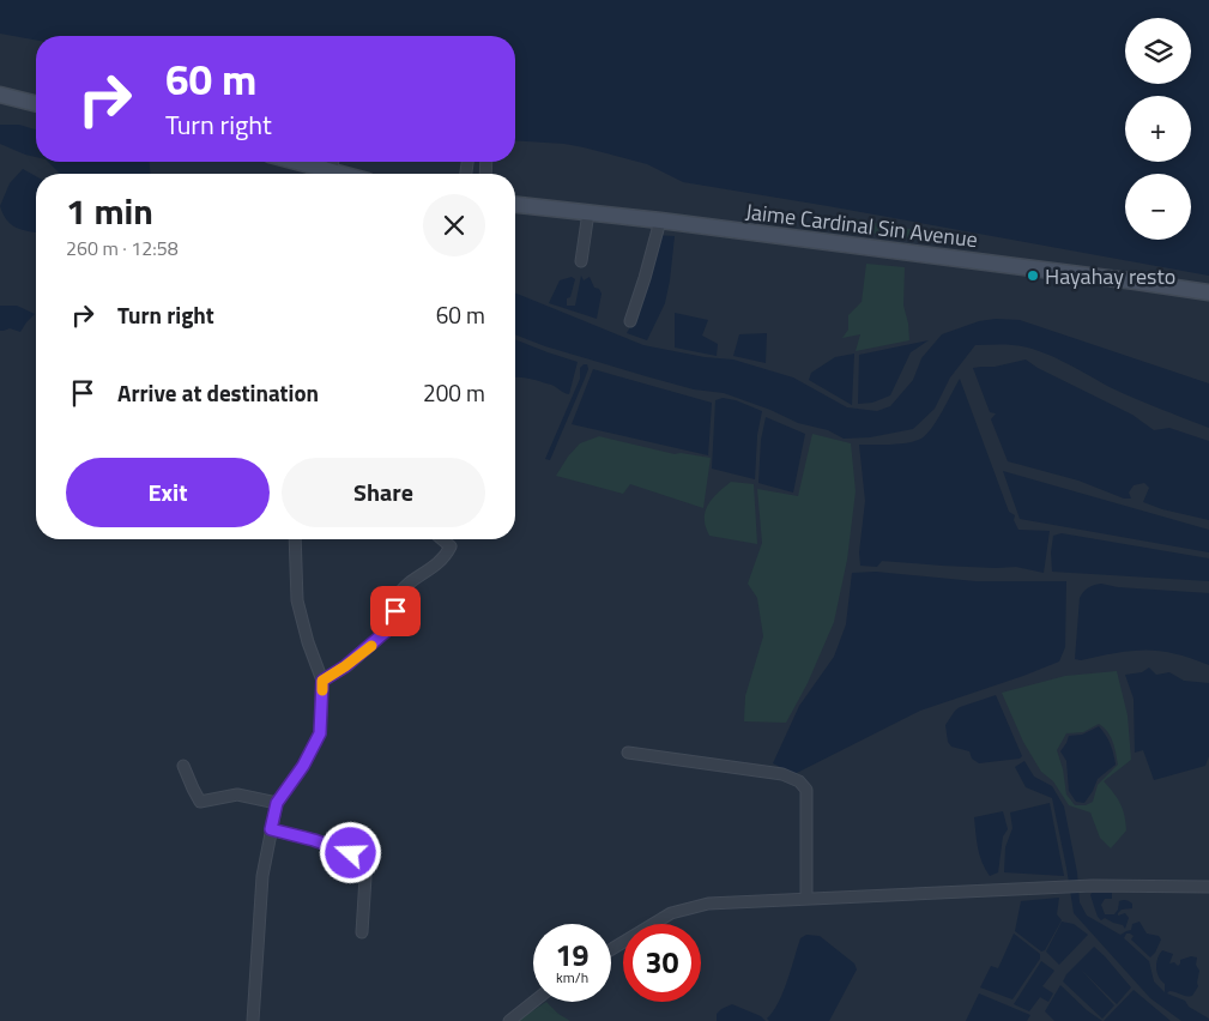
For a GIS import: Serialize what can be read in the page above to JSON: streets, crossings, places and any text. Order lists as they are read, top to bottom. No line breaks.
{"streets":{"main road":["Jaime Cardinal Sin Avenue"]},"places":["Hayahay resto"],"page":{"map_buttons":["+","−"],"turn":["60 m","Turn right"],"heading":["1 min","260 m · 12:58"],"list":[{"name":"Turn right","value":"60 m"},{"name":"Arrive at destination","value":"200 m"}],"buttons":["Exit","Share"],"speed":"19 km/h","limit":"30"}}
